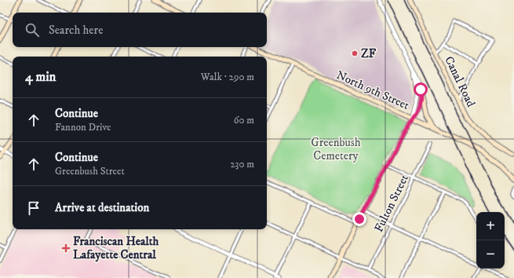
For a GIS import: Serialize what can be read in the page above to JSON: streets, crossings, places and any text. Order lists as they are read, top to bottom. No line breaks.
{"streets":{"main road":["Canal Road","North 9th Street"],"street":["Fulton Street"]},"parks":["Greenbush Cemetery"],"places":{"other":["ZF"],"health":["Franciscan Health Lafayette Central"]},"page":{"search":"Search here","heading":["4 min","Walk · 290 m"],"list":[["Continue","Fannon Drive","60 m"],["Continue","Greenbush Street","230 m"],"Arrive at destination"],"map_buttons":["+","−"]}}
